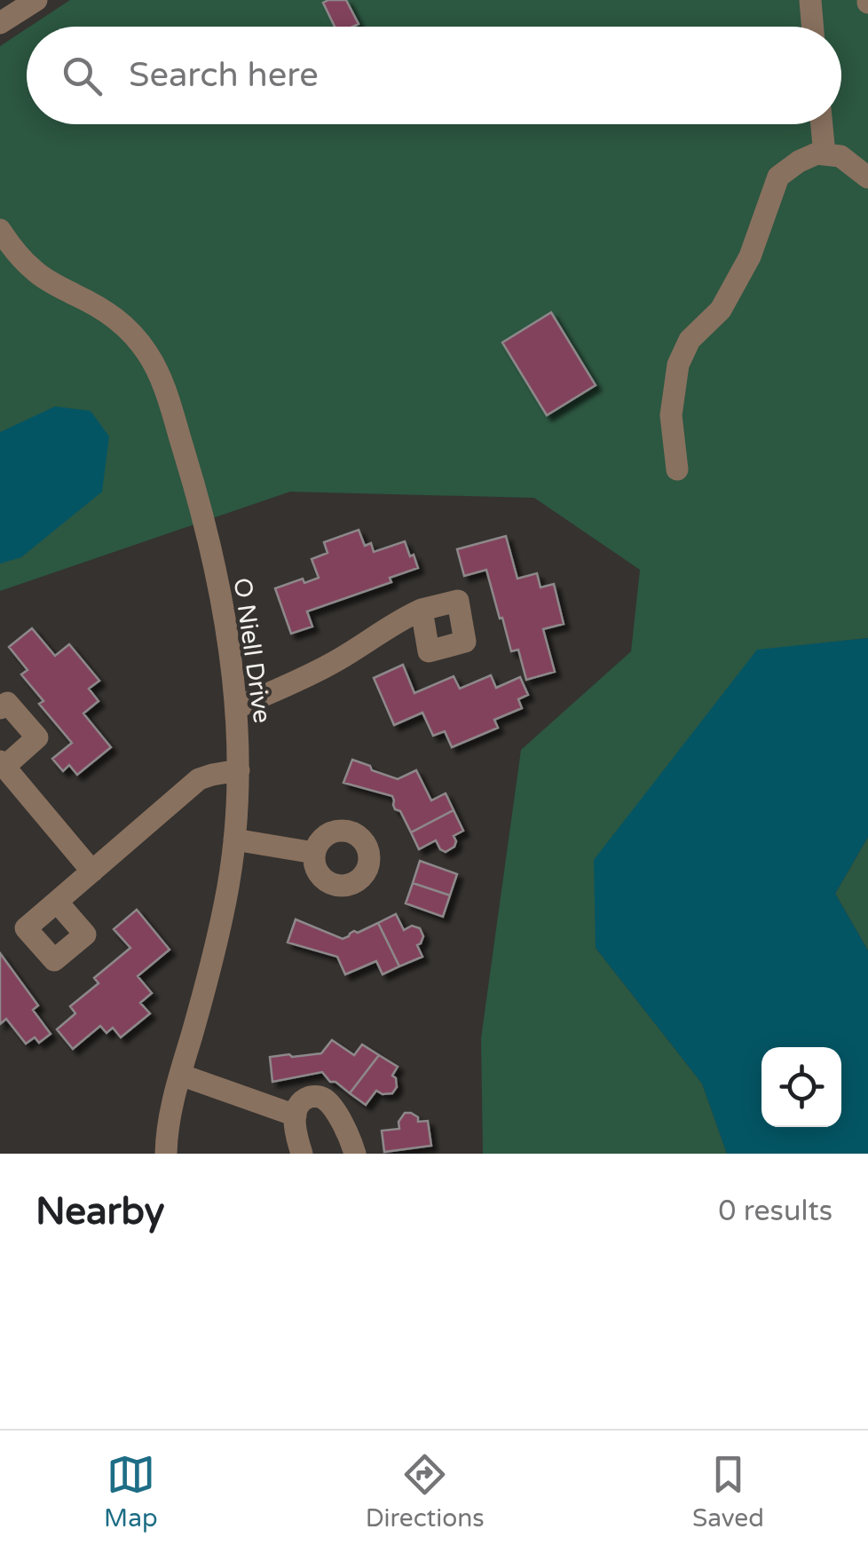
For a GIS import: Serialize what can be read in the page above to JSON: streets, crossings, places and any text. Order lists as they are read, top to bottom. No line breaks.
{"streets":{"street":["O Niell Drive"]},"page":{"search":"Search here","heading":["Nearby","0 results"],"nav":["Map","Directions","Saved"]}}
